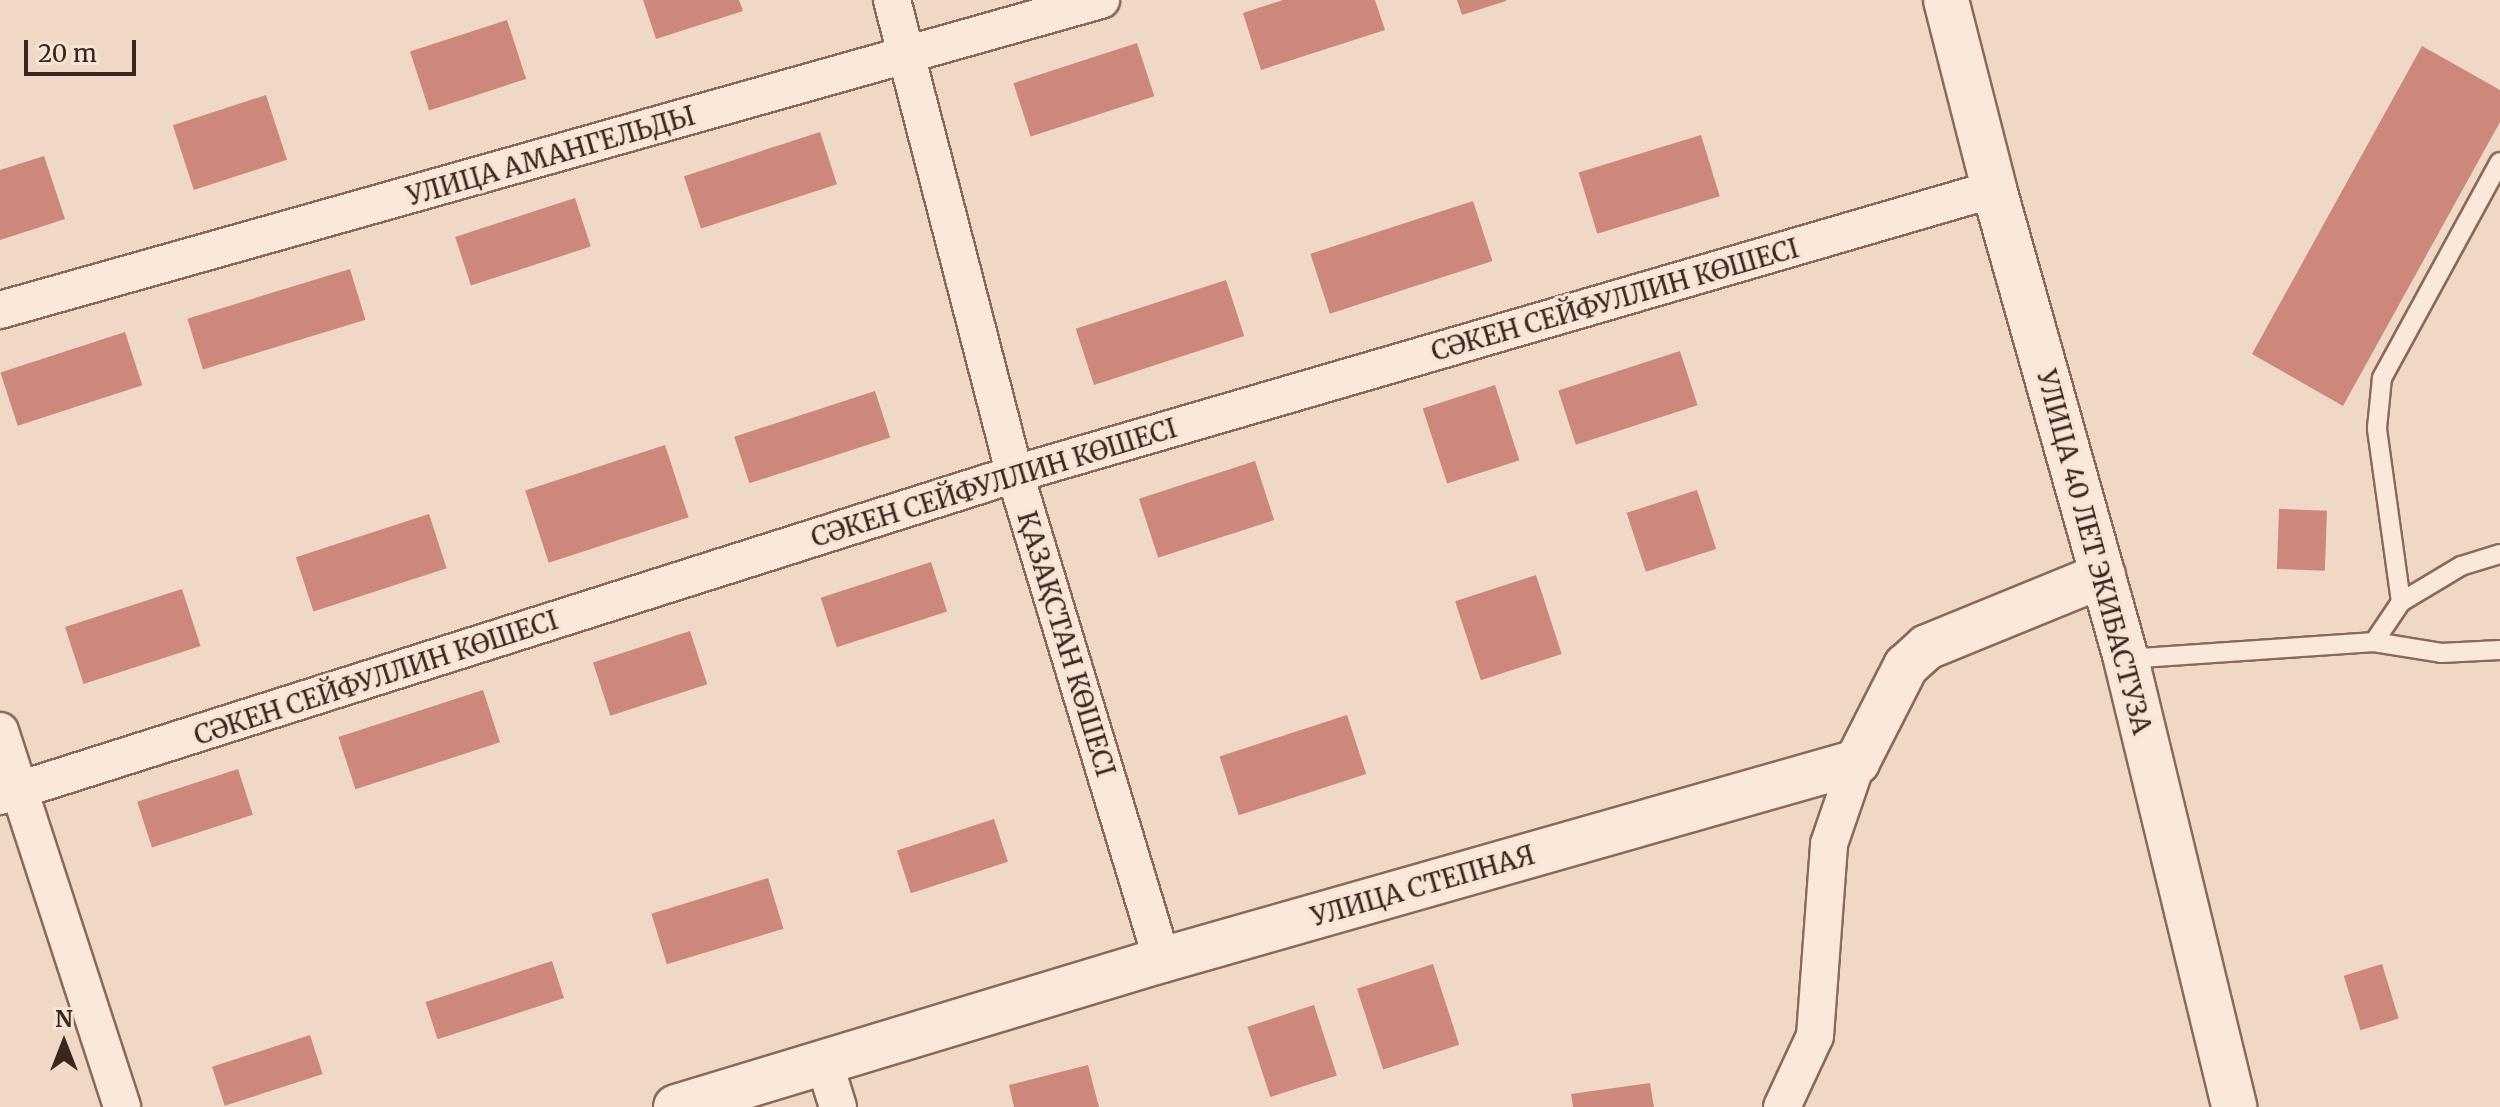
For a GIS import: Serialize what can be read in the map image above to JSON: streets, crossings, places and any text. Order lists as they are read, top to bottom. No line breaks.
{"streets":{"street":["УЛИЦА АМАНГЕЛЬДЫ","СӘКЕН СЕЙФУЛЛИН КӨШЕСІ","УЛИЦА 40 ЛЕТ ЭКИБАСТУЗА","ҚАЗАҚСТАН КӨШЕСІ","УЛИЦА СТЕПНАЯ"]},"crossings":[["УЛИЦА АМАНГЕЛЬДЫ","ҚАЗАҚСТАН КӨШЕСІ"],["СӘКЕН СЕЙФУЛЛИН КӨШЕСІ","УЛИЦА 40 ЛЕТ ЭКИБАСТУЗА"],["СӘКЕН СЕЙФУЛЛИН КӨШЕСІ","ҚАЗАҚСТАН КӨШЕСІ"],["ҚАЗАҚСТАН КӨШЕСІ","УЛИЦА СТЕПНАЯ"]],"scale_bar":"20 m","north":"top"}
